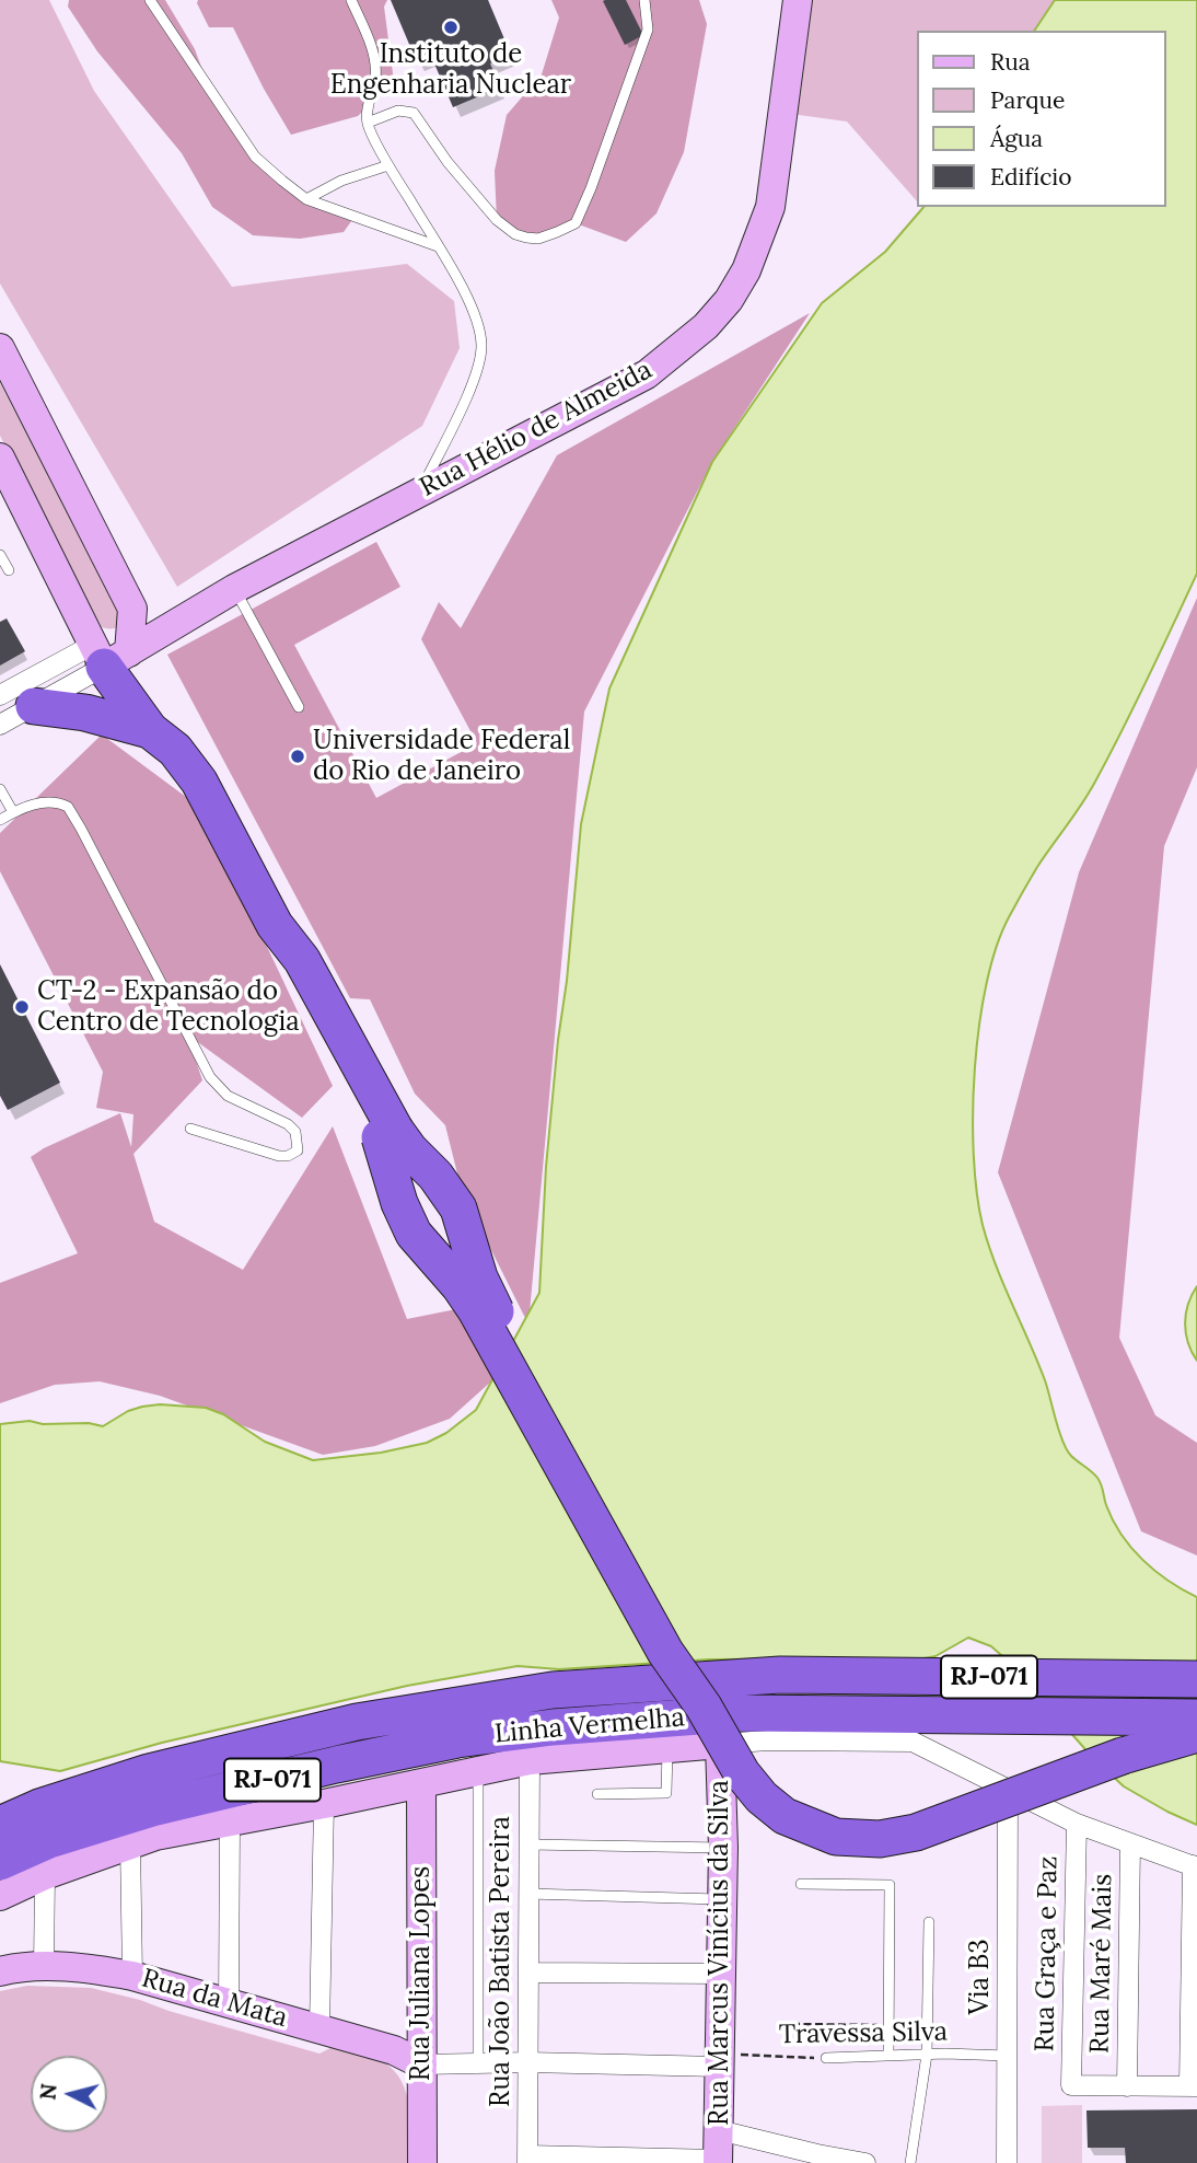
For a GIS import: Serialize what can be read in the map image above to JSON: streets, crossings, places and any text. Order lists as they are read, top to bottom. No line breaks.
{"streets":{"highway":["RJ-071","Linha Vermelha"],"street":["Rua Hélio de Almeida","Rua Marcus Vinícius da Silva","Rua Graça e Paz","Rua João Batista Pereira","Rua Maré Mais","Rua Juliana Lopes","Via B3","Rua da Mata"],"lane":["Travessa Silva"]},"crossings":[["Rua Marcus Vinícius da Silva","Travessa Silva"],["Rua Graça e Paz","Rua Maré Mais"],["Rua Juliana Lopes","Rua da Mata"],["Via B3","Travessa Silva"]],"places":["Instituto de Engenharia Nuclear","Universidade Federal do Rio de Janeiro","CT-2 - Expansão do Centro de Tecnologia"],"legend":["Rua","Parque","Água","Edifício"],"north":"left"}
